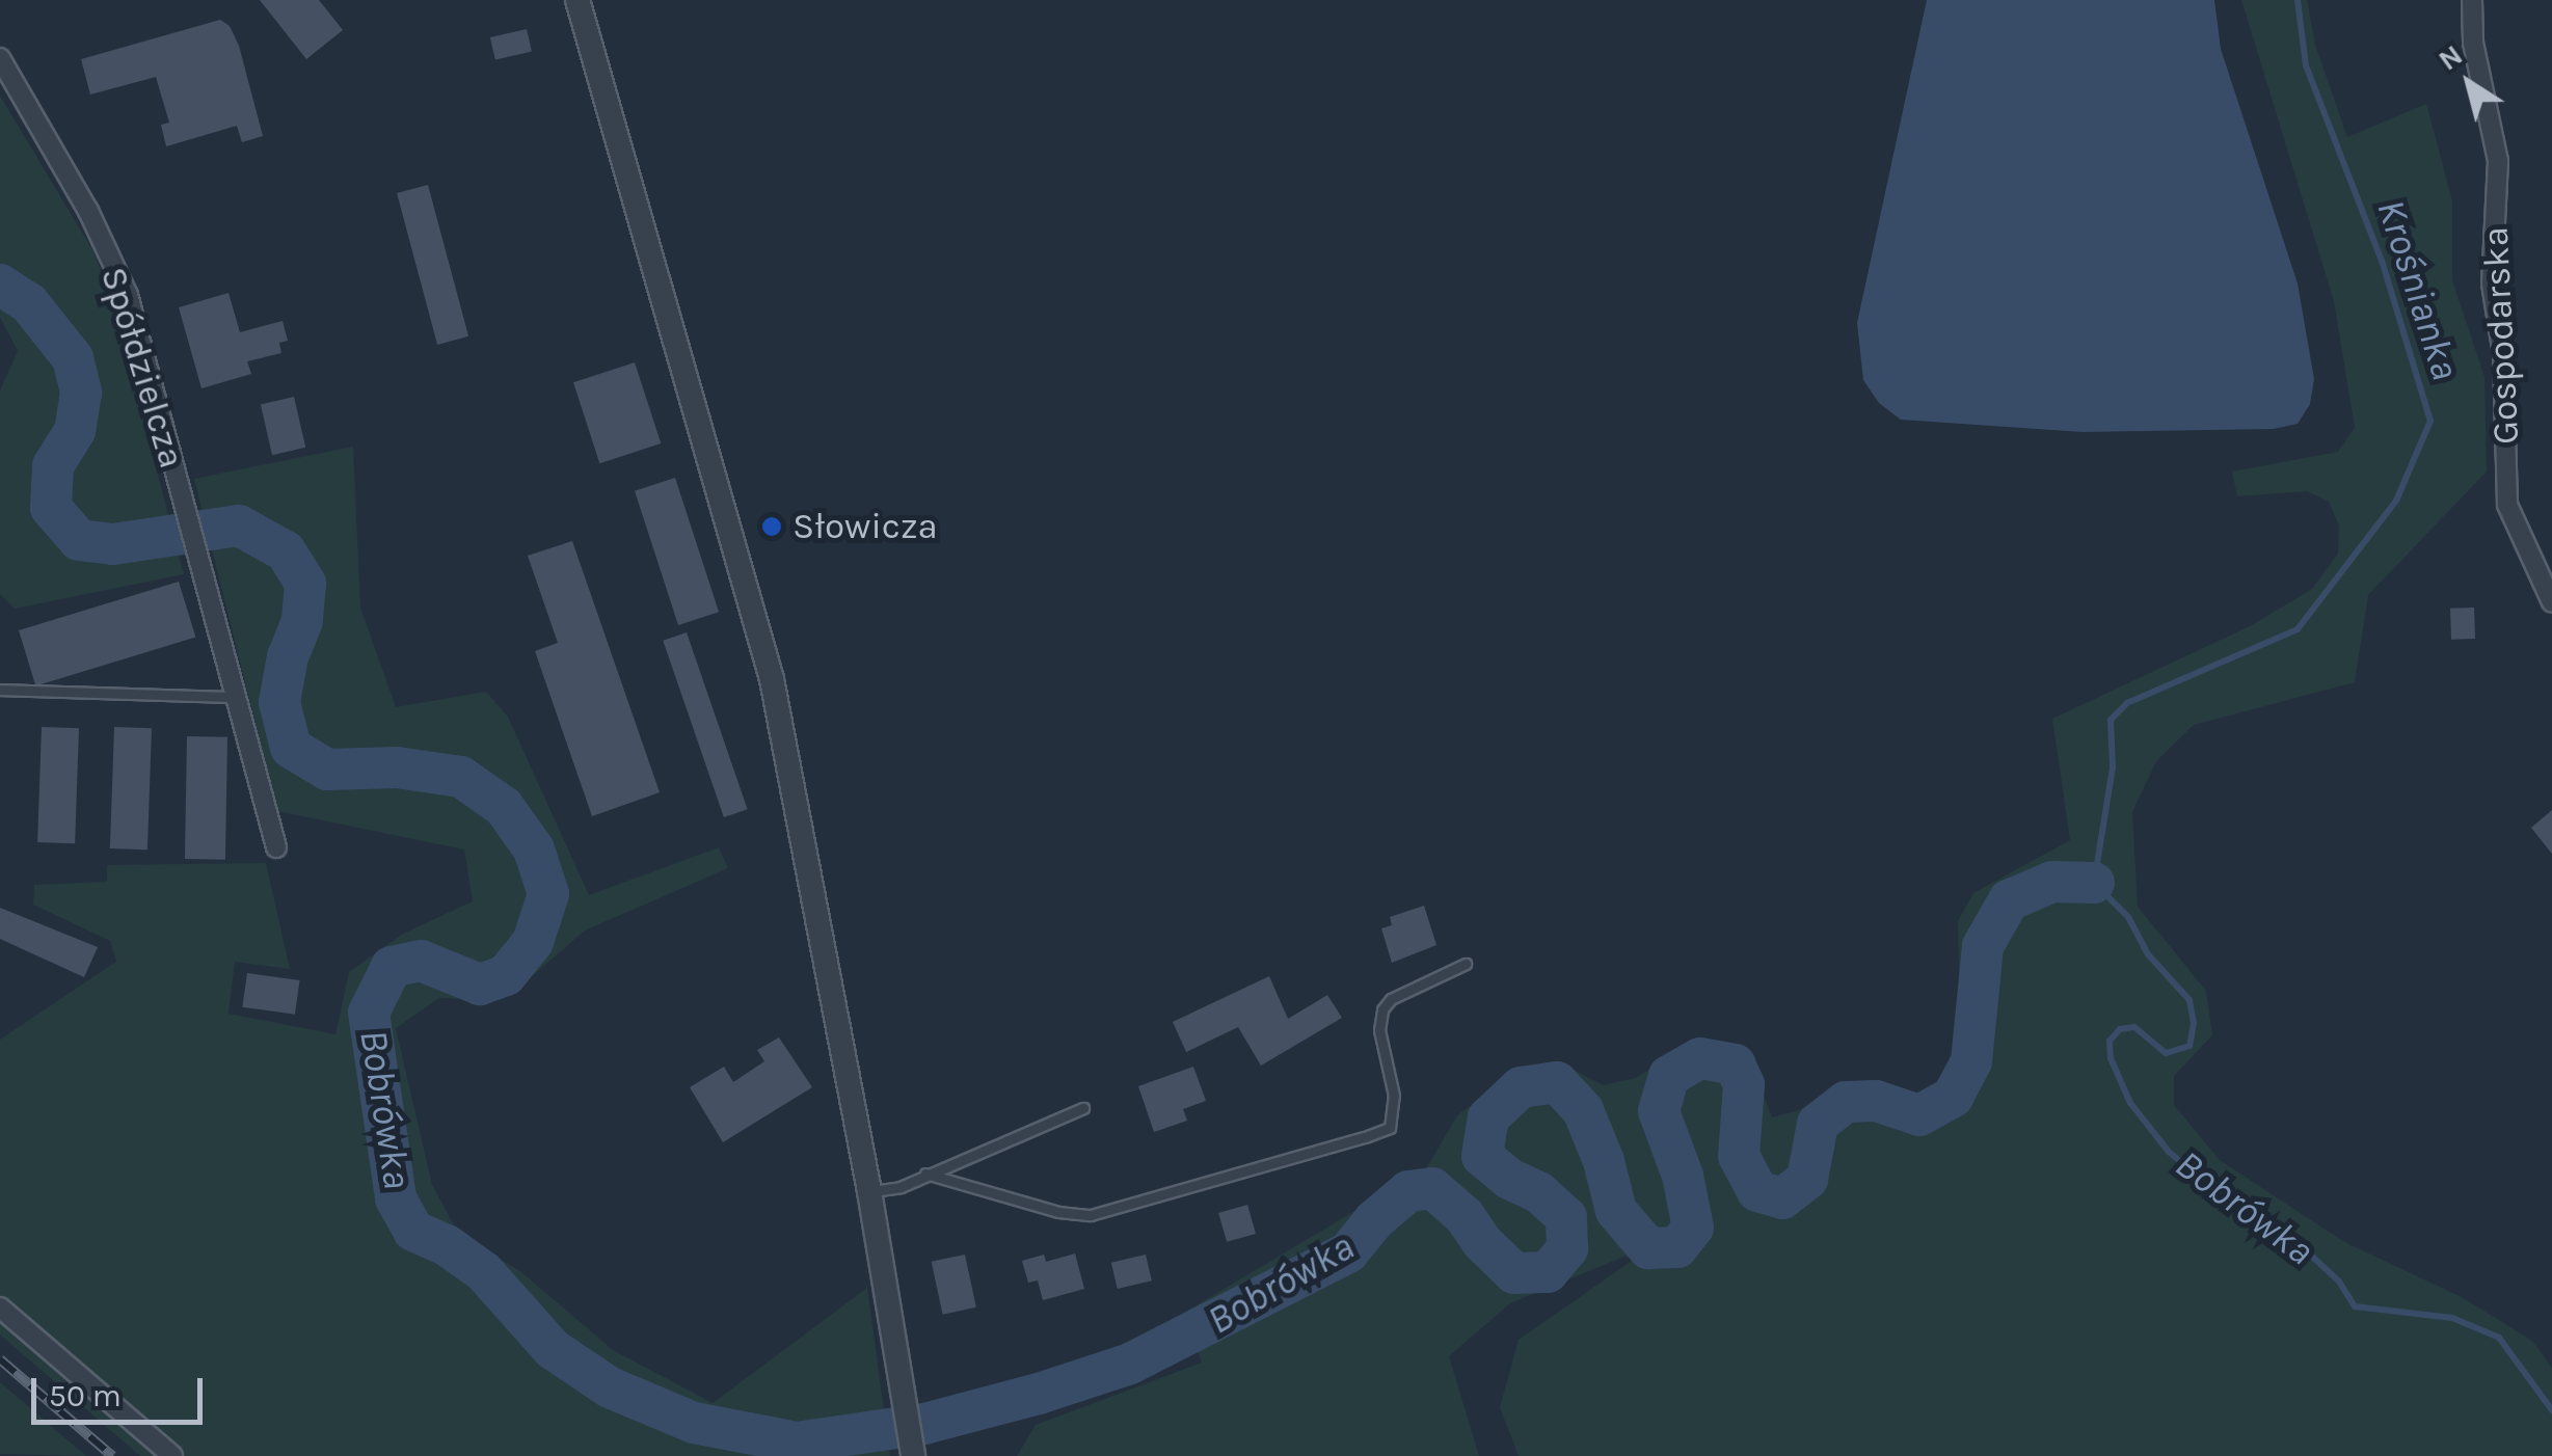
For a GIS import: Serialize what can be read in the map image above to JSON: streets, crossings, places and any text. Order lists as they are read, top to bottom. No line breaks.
{"streets":{"street":["Gospodarska","Spółdzielcza"]},"water":["Krośnianka","Bobrówka"],"places":["Słowicza"],"scale_bar":"50 m","north":"top left"}
